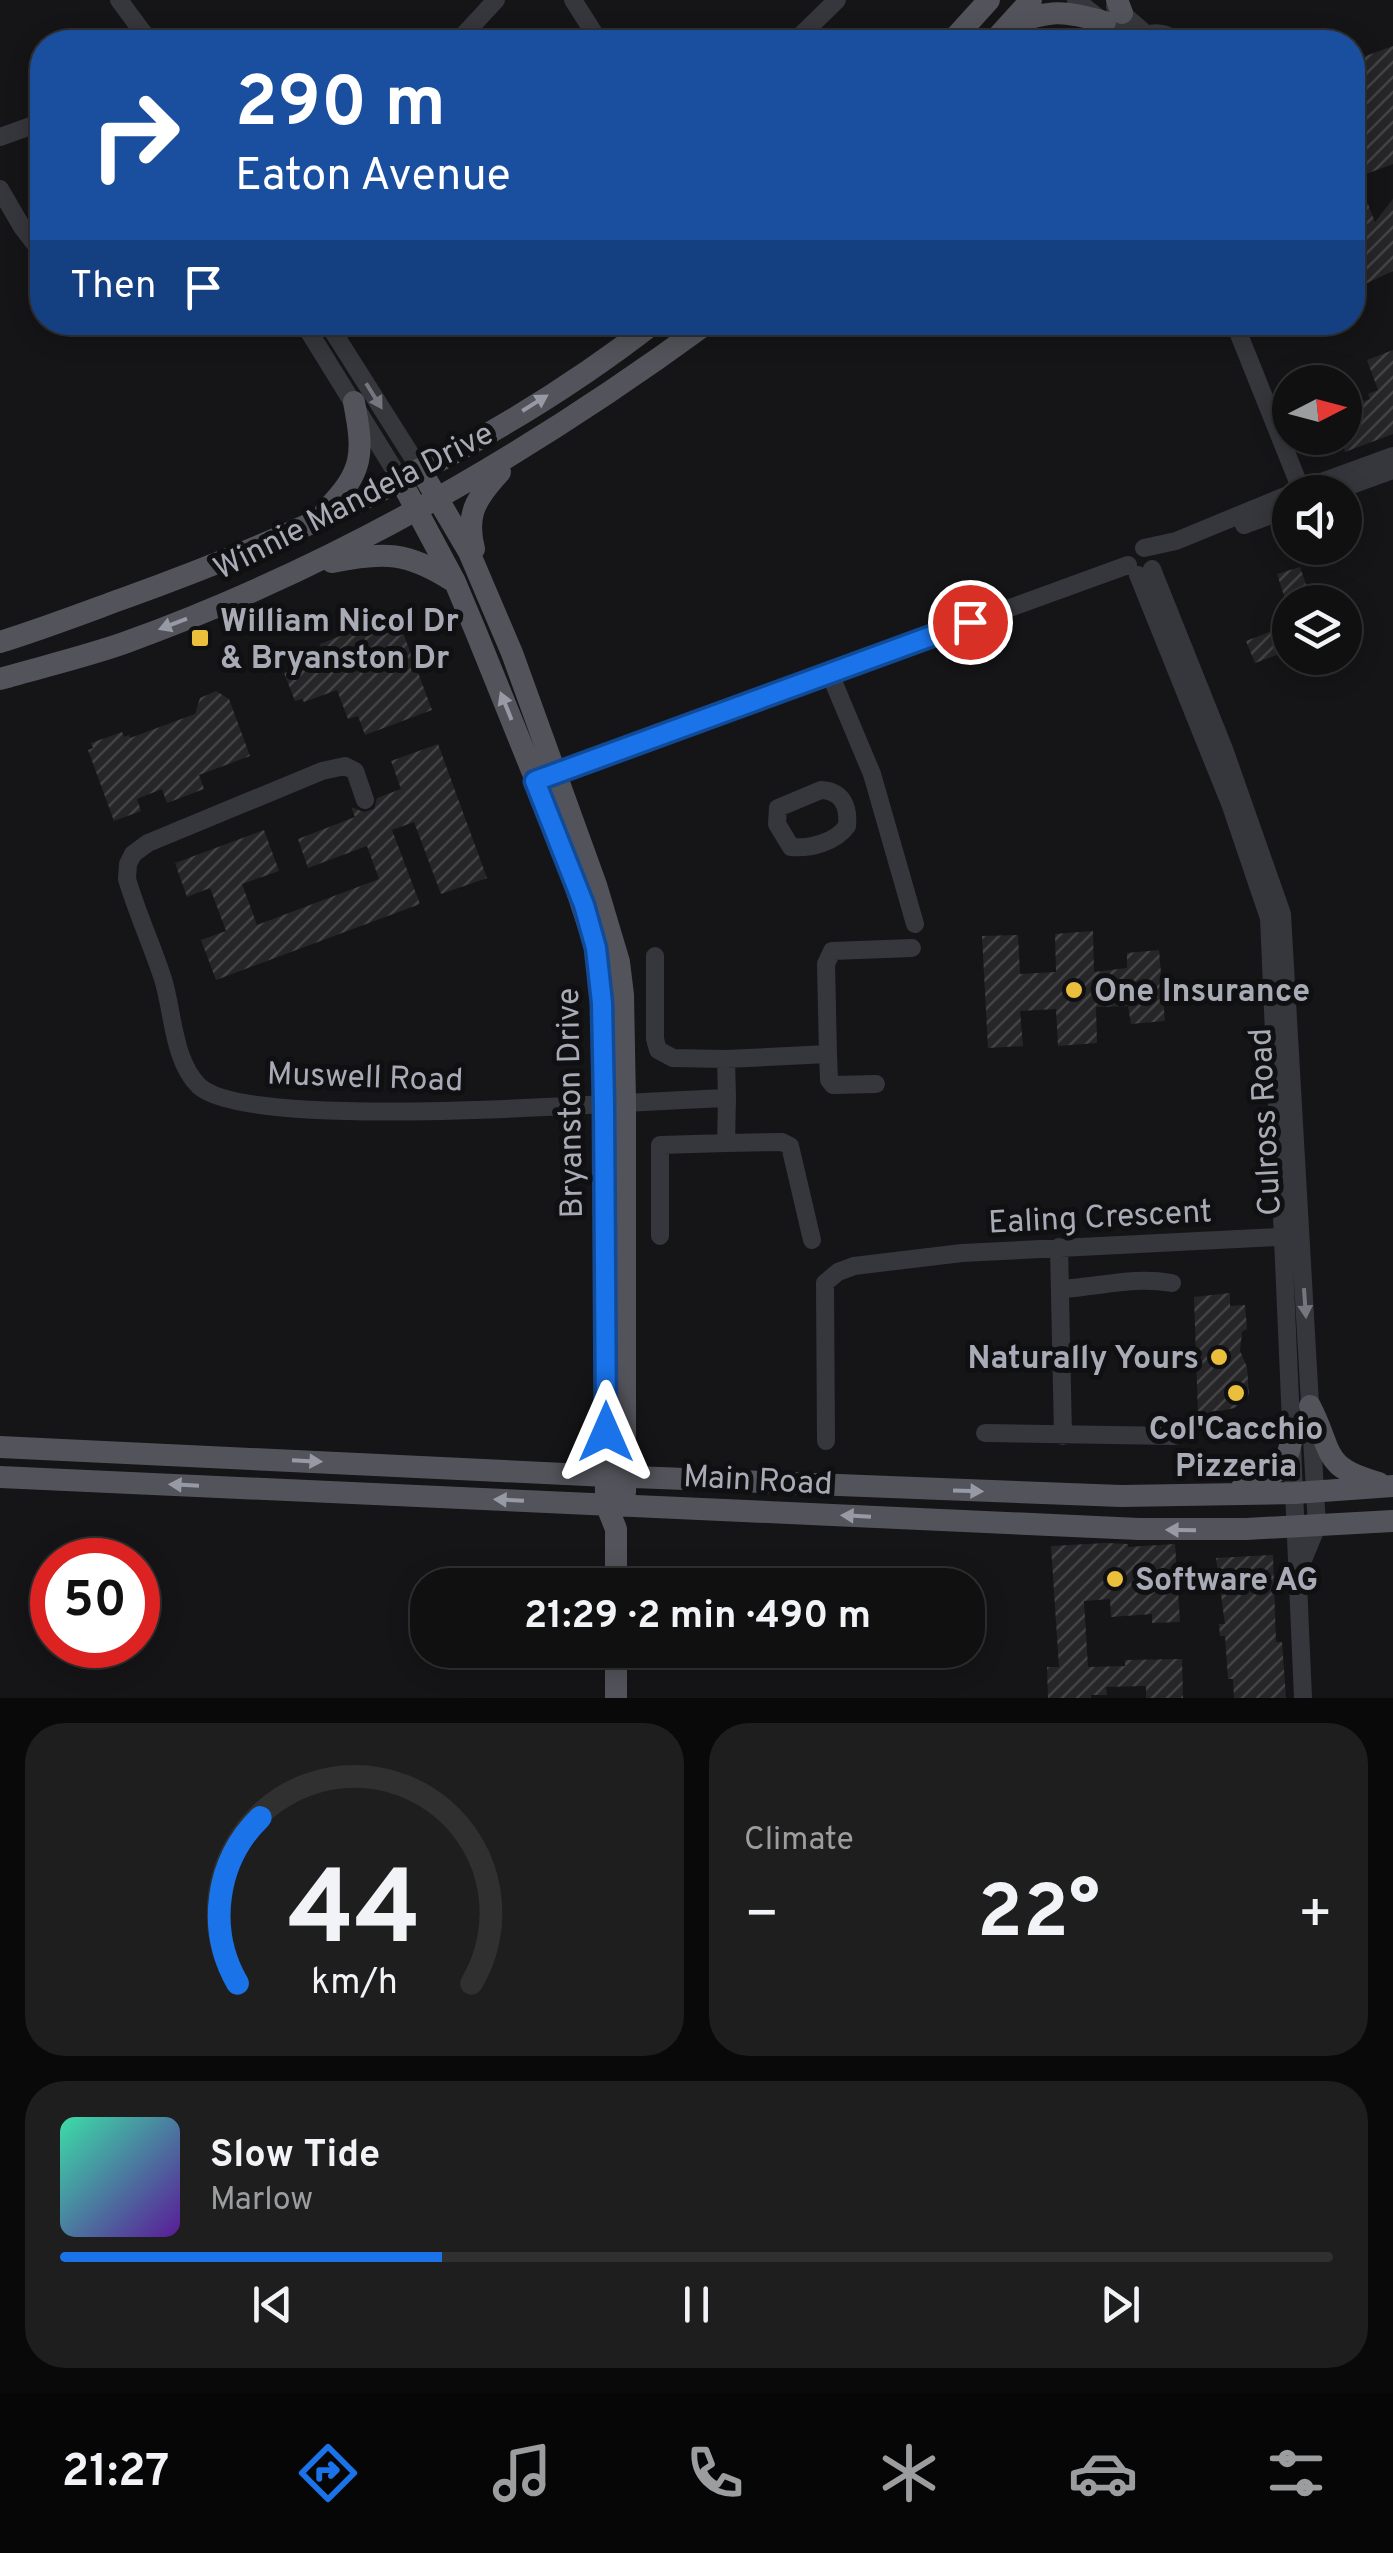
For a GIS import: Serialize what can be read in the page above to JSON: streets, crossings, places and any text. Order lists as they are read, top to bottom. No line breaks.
{"streets":{"main road":["Winnie Mandela Drive","Bryanston Drive","Main Road"],"street":["Muswell Road","Culross Road","Ealing Crescent"]},"crossings":[["Winnie Mandela Drive","Bryanston Drive"],["Muswell Road","Bryanston Drive"],["Bryanston Drive","Main Road"],["Culross Road","Ealing Crescent"],["Culross Road","Main Road"]],"places":{"transit":["William Nicol Dr & Bryanston Dr"],"other":["One Insurance","Naturally Yours","Col'Cacchio Pizzeria","Software AG"]},"north":"right","page":{"turn":["290 m","Eaton Avenue"],"then":"Then","limit":"50","trip":"21:29 · 2 min · 490 m","tile":"Climate","heat":["−","22°","+"],"song":["Slow Tide","Marlow"],"tabs":"21:27","gauge":["44","km/h"]}}
